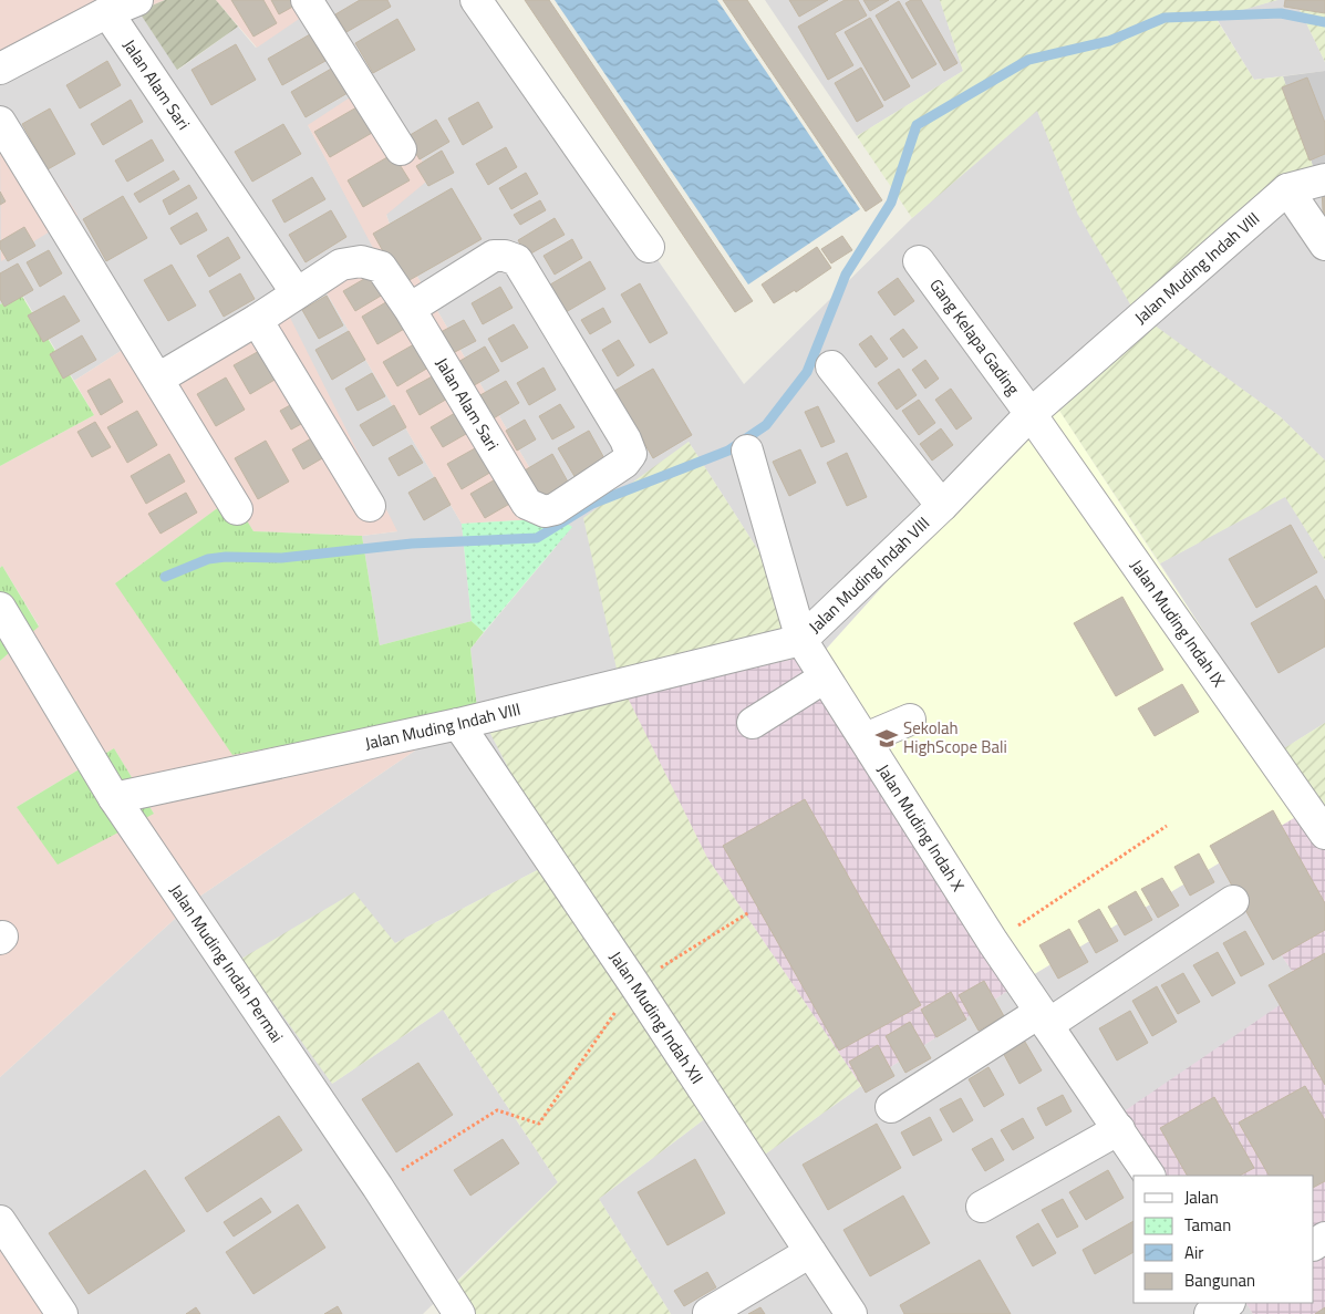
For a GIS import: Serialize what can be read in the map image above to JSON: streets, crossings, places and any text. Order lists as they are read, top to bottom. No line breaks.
{"streets":{"street":["Jalan Alam Sari","Jalan Muding Indah VIII","Gang Kelapa Gading","Jalan Muding Indah IX","Jalan Muding Indah X","Jalan Muding Indah Permai","Jalan Muding Indah XII"]},"crossings":[["Jalan Muding Indah VIII","Gang Kelapa Gading"],["Jalan Muding Indah VIII","Jalan Muding Indah IX"],["Jalan Muding Indah VIII","Jalan Muding Indah X"],["Jalan Muding Indah VIII","Jalan Muding Indah Permai"],["Jalan Muding Indah VIII","Jalan Muding Indah XII"],["Gang Kelapa Gading","Jalan Muding Indah IX"]],"places":{"school or university":["Sekolah HighScope Bali"]},"legend":["Jalan","Taman","Air","Bangunan"]}
